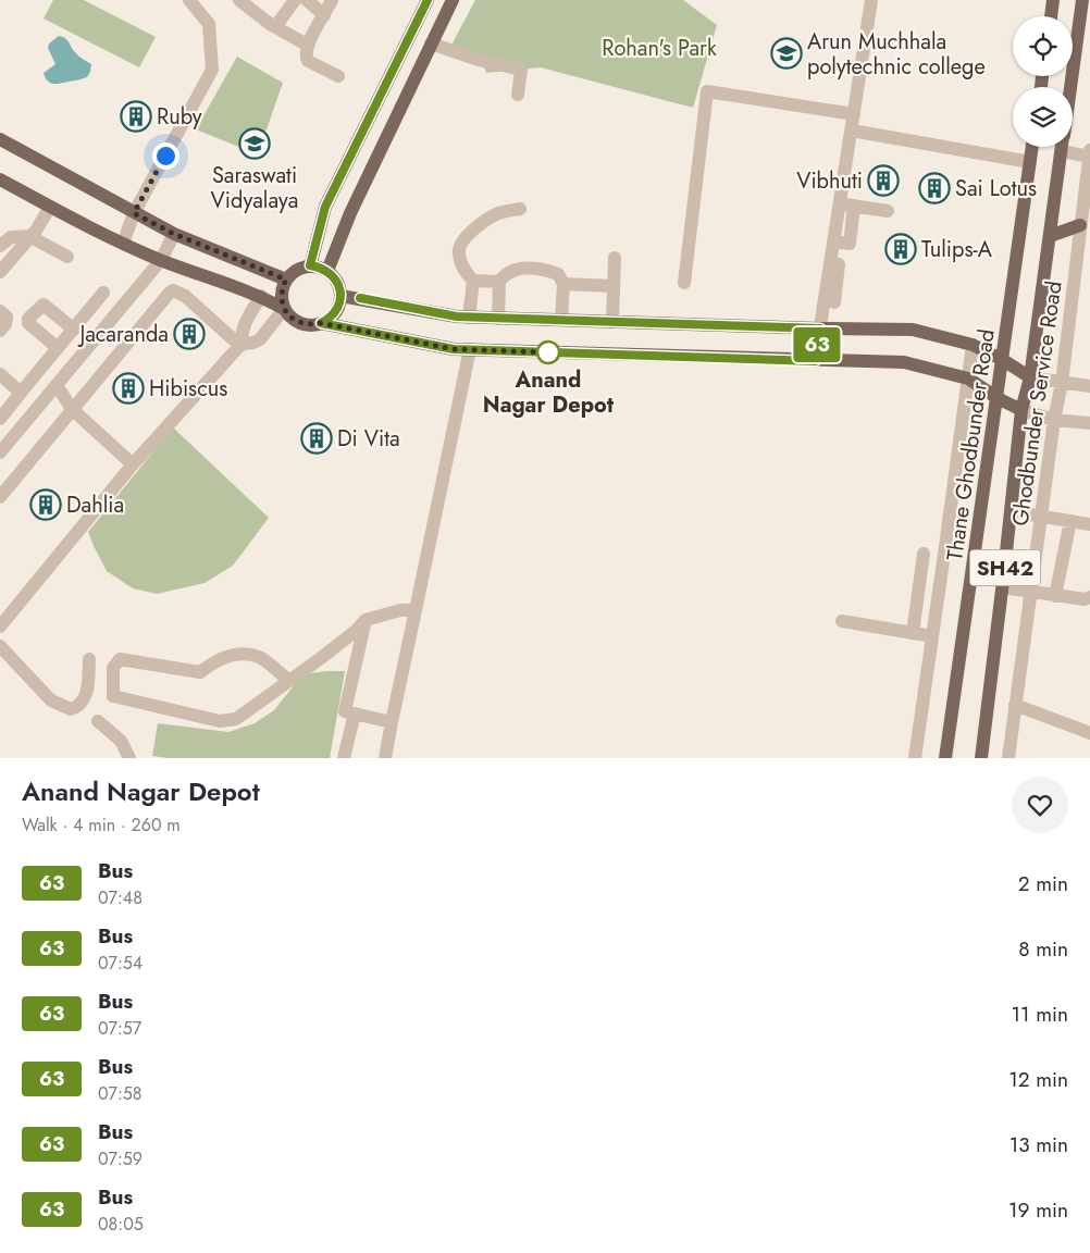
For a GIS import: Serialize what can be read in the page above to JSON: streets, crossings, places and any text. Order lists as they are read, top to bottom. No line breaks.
{"streets":{"main road":["Thane Ghodbunder Road","SH42"],"street":["Ghodbunder Service Road"]},"parks":["Rohan's Park"],"places":{"school or university":["Arun Muchhala polytechnic college","Saraswati Vidyalaya"],"building":["Ruby","Vibhuti","Sai Lotus","Tulips-A","Jacaranda","Hibiscus","Di Vita","Dahlia"],"other":["Anand Nagar Depot"]},"lines":["bus line 63"],"page":{"on_map":"63","heading":["Anand Nagar Depot","Walk · 4 min · 260 m"],"list":[{"mark":"63","name":"Bus","note":"07:48","value":"2 min"},{"mark":"63","name":"Bus","note":"07:54","value":"8 min"},{"mark":"63","name":"Bus","note":"07:57","value":"11 min"},{"mark":"63","name":"Bus","note":"07:58","value":"12 min"},{"mark":"63","name":"Bus","note":"07:59","value":"13 min"},{"mark":"63","name":"Bus","note":"08:05","value":"19 min"}]}}
